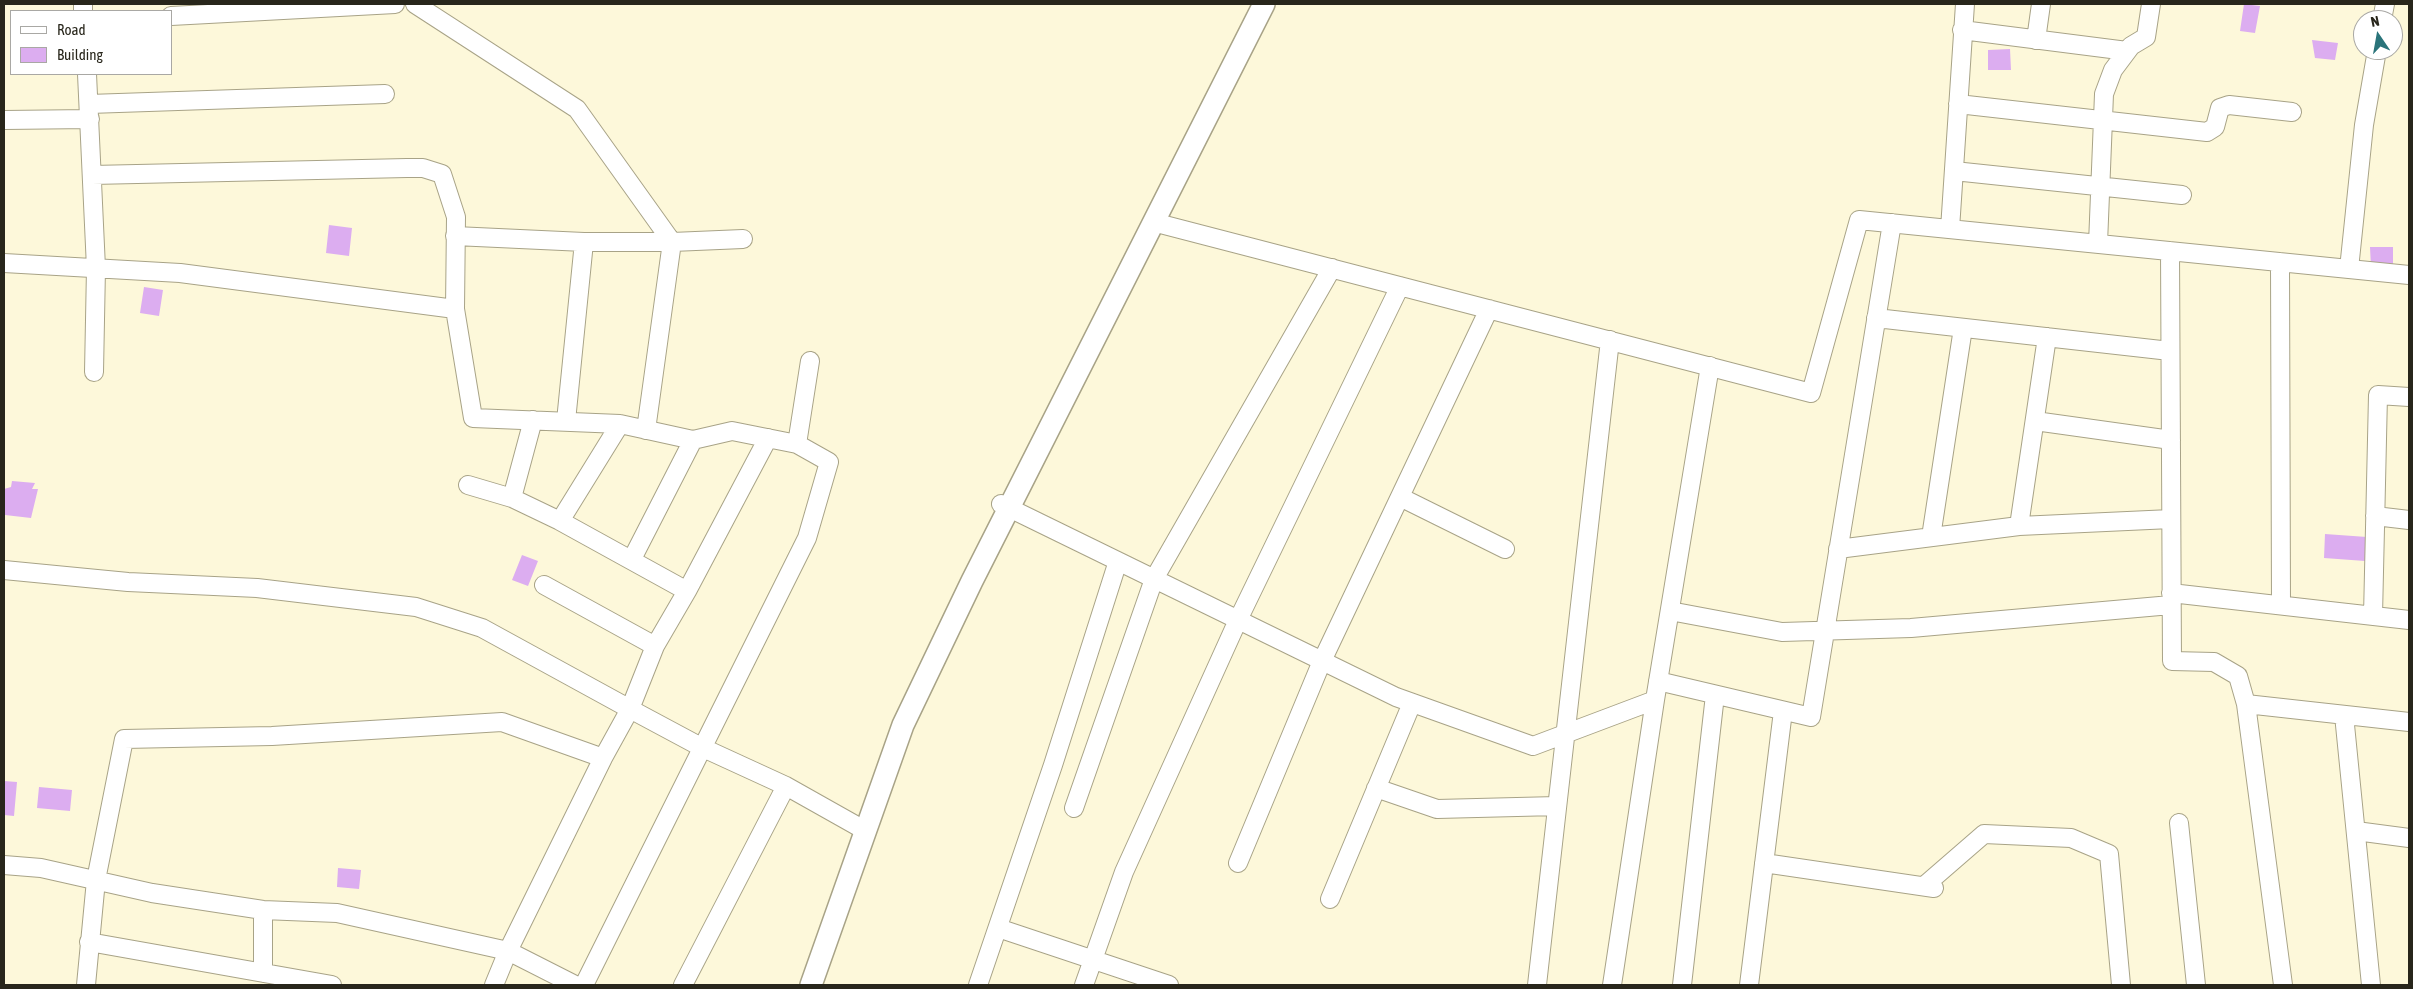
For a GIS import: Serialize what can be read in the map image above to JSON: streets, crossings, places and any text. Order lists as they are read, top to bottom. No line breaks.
{"legend":["Road","Building"],"north":"top"}
